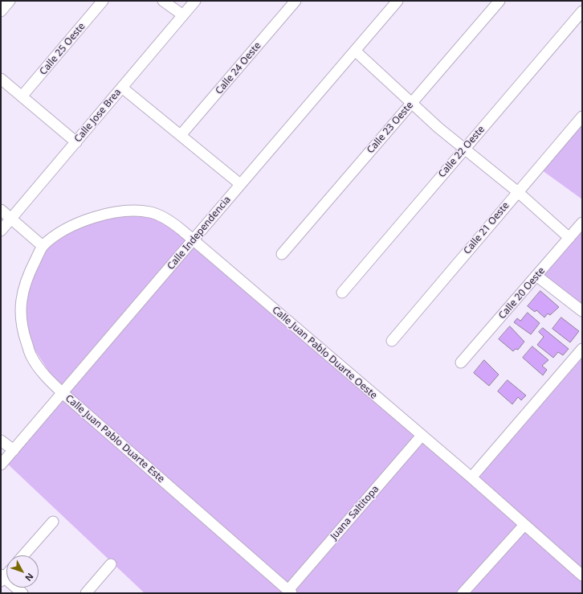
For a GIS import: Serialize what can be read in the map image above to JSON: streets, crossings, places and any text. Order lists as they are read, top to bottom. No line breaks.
{"streets":{"street":["Calle 25 Oeste","Calle 24 Oeste","Calle Jose Brea","Calle 23 Oeste","Calle 22 Oeste","Calle 21 Oeste","Calle Independencia","Calle 20 Oeste","Calle Juan Pablo Duarte Oeste","Calle Juan Pablo Duarte Este","Juana Saltitopa"]},"crossings":[["Calle Independencia","Calle Juan Pablo Duarte Oeste"],["Calle Independencia","Calle Juan Pablo Duarte Este"],["Calle Juan Pablo Duarte Oeste","Calle Juan Pablo Duarte Este"],["Calle Juan Pablo Duarte Oeste","Juana Saltitopa"],["Calle Juan Pablo Duarte Este","Juana Saltitopa"]],"north":"bottom right"}
